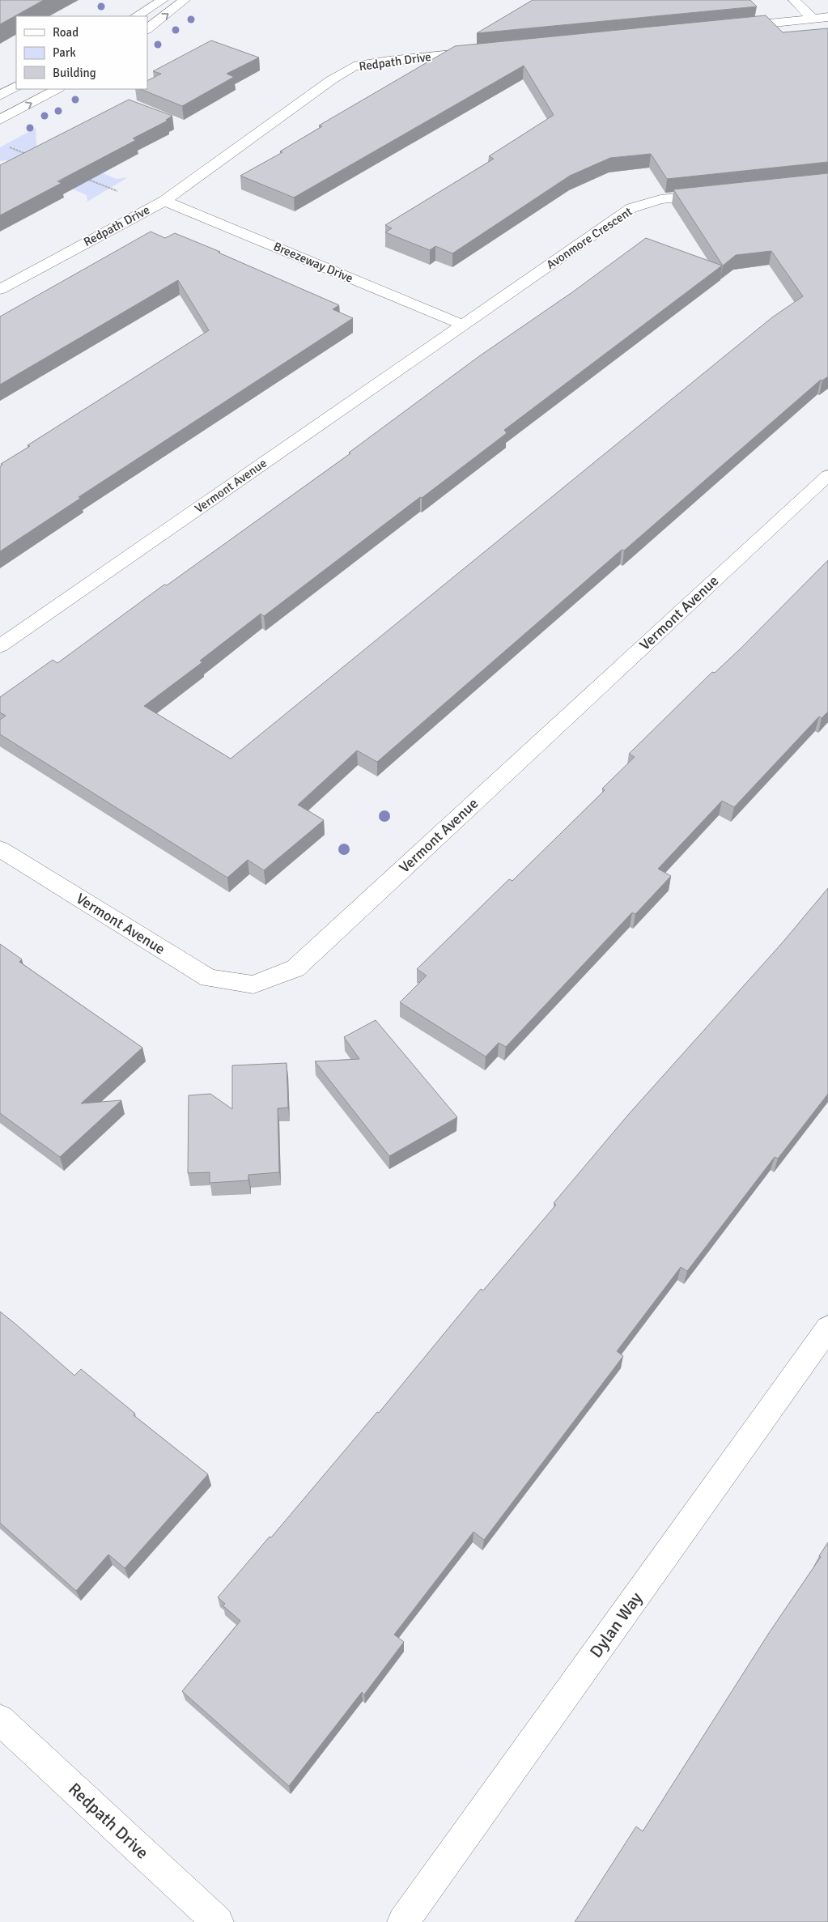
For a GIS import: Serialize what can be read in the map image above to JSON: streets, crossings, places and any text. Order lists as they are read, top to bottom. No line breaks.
{"streets":{"street":["Redpath Drive","Avonmore Crescent","Breezeway Drive","Vermont Avenue","Dylan Way"]},"crossings":[["Redpath Drive","Breezeway Drive"],["Avonmore Crescent","Breezeway Drive"],["Avonmore Crescent","Vermont Avenue"],["Breezeway Drive","Vermont Avenue"]],"legend":["Road","Park","Building"]}
